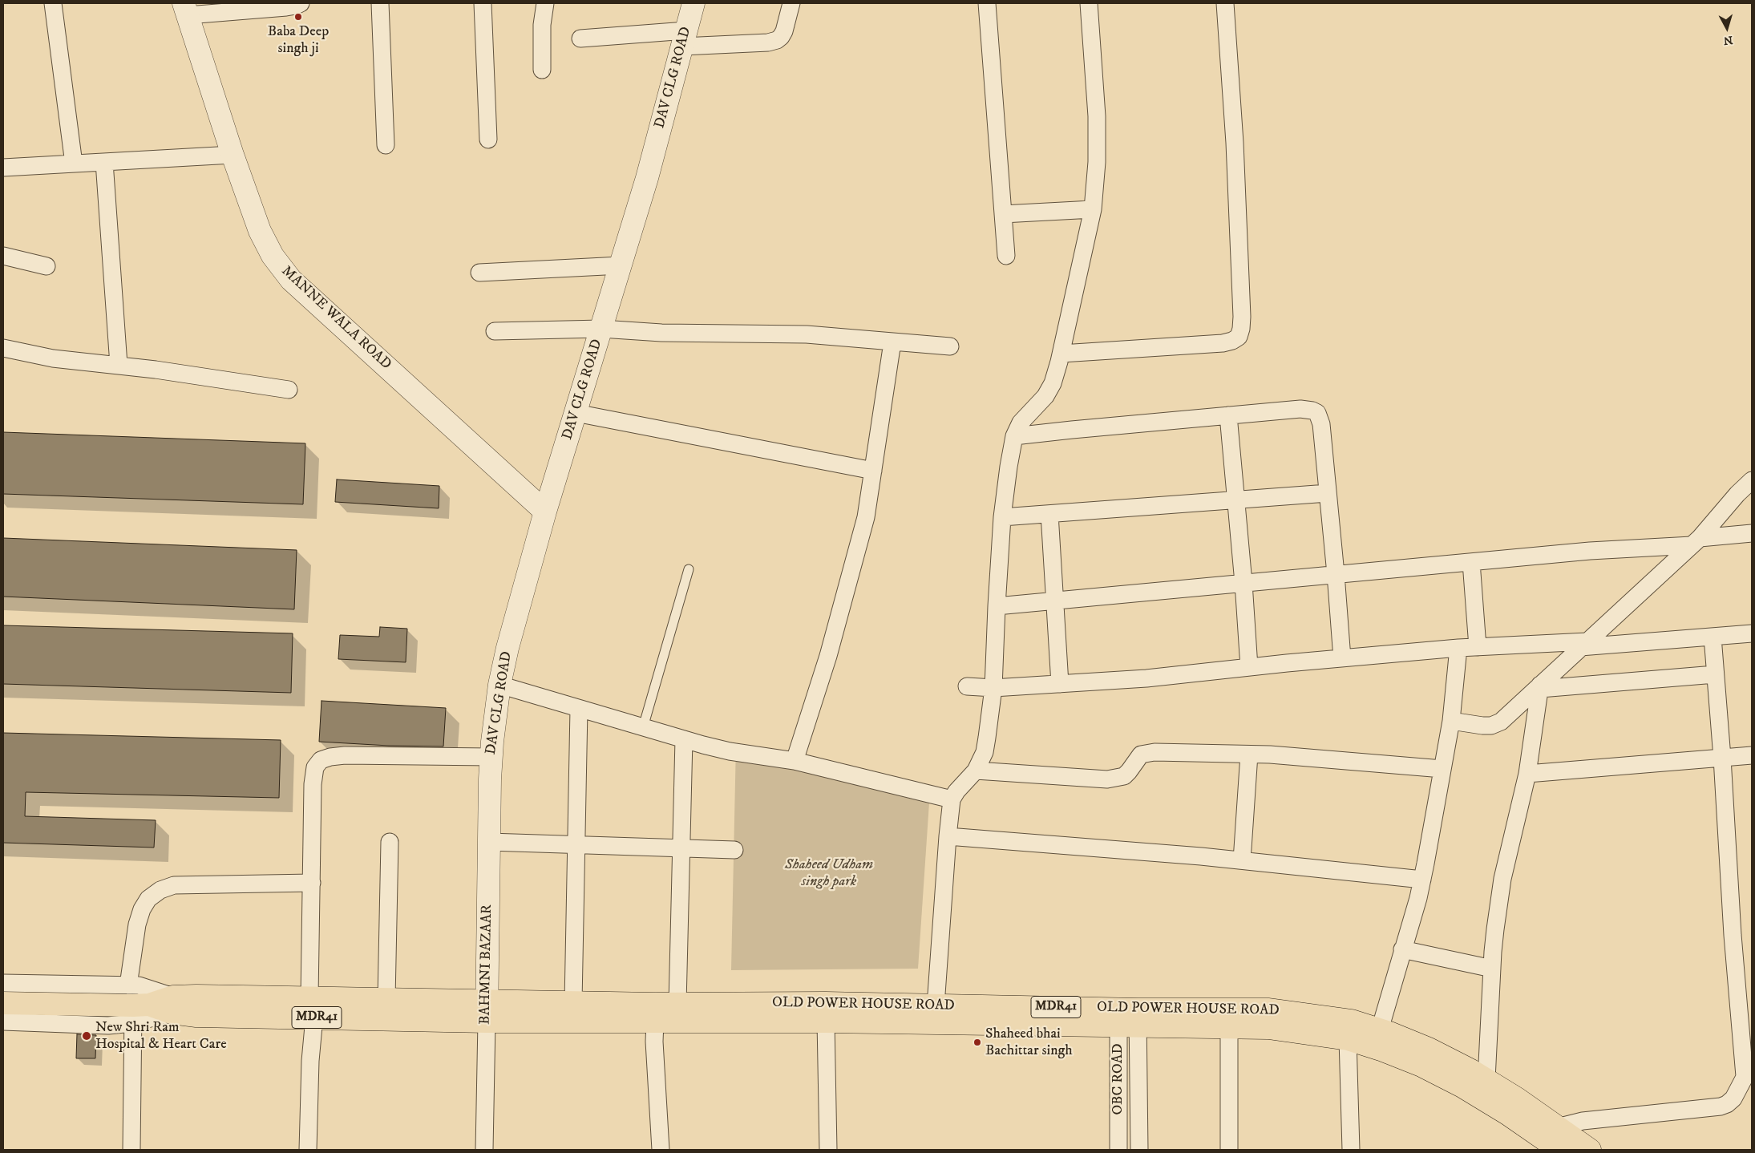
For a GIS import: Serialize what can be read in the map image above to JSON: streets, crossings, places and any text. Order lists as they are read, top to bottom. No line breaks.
{"streets":{"highway":["OLD POWER HOUSE ROAD","MDR41"],"street":["DAV CLG ROAD","MANNE WALA ROAD","BAHMNI BAZAAR","OBC ROAD"]},"crossings":[["DAV CLG ROAD","MANNE WALA ROAD"],["DAV CLG ROAD","BAHMNI BAZAAR"],["BAHMNI BAZAAR","OLD POWER HOUSE ROAD"],["BAHMNI BAZAAR","MDR41"],["OLD POWER HOUSE ROAD","MDR41"],["OLD POWER HOUSE ROAD","OBC ROAD"]],"parks":["Shaheed Udham singh park"],"places":["Baba Deep singh ji","New Shri Ram Hospital & Heart Care","Shaheed bhai Bachittar singh"],"north":"bottom"}
